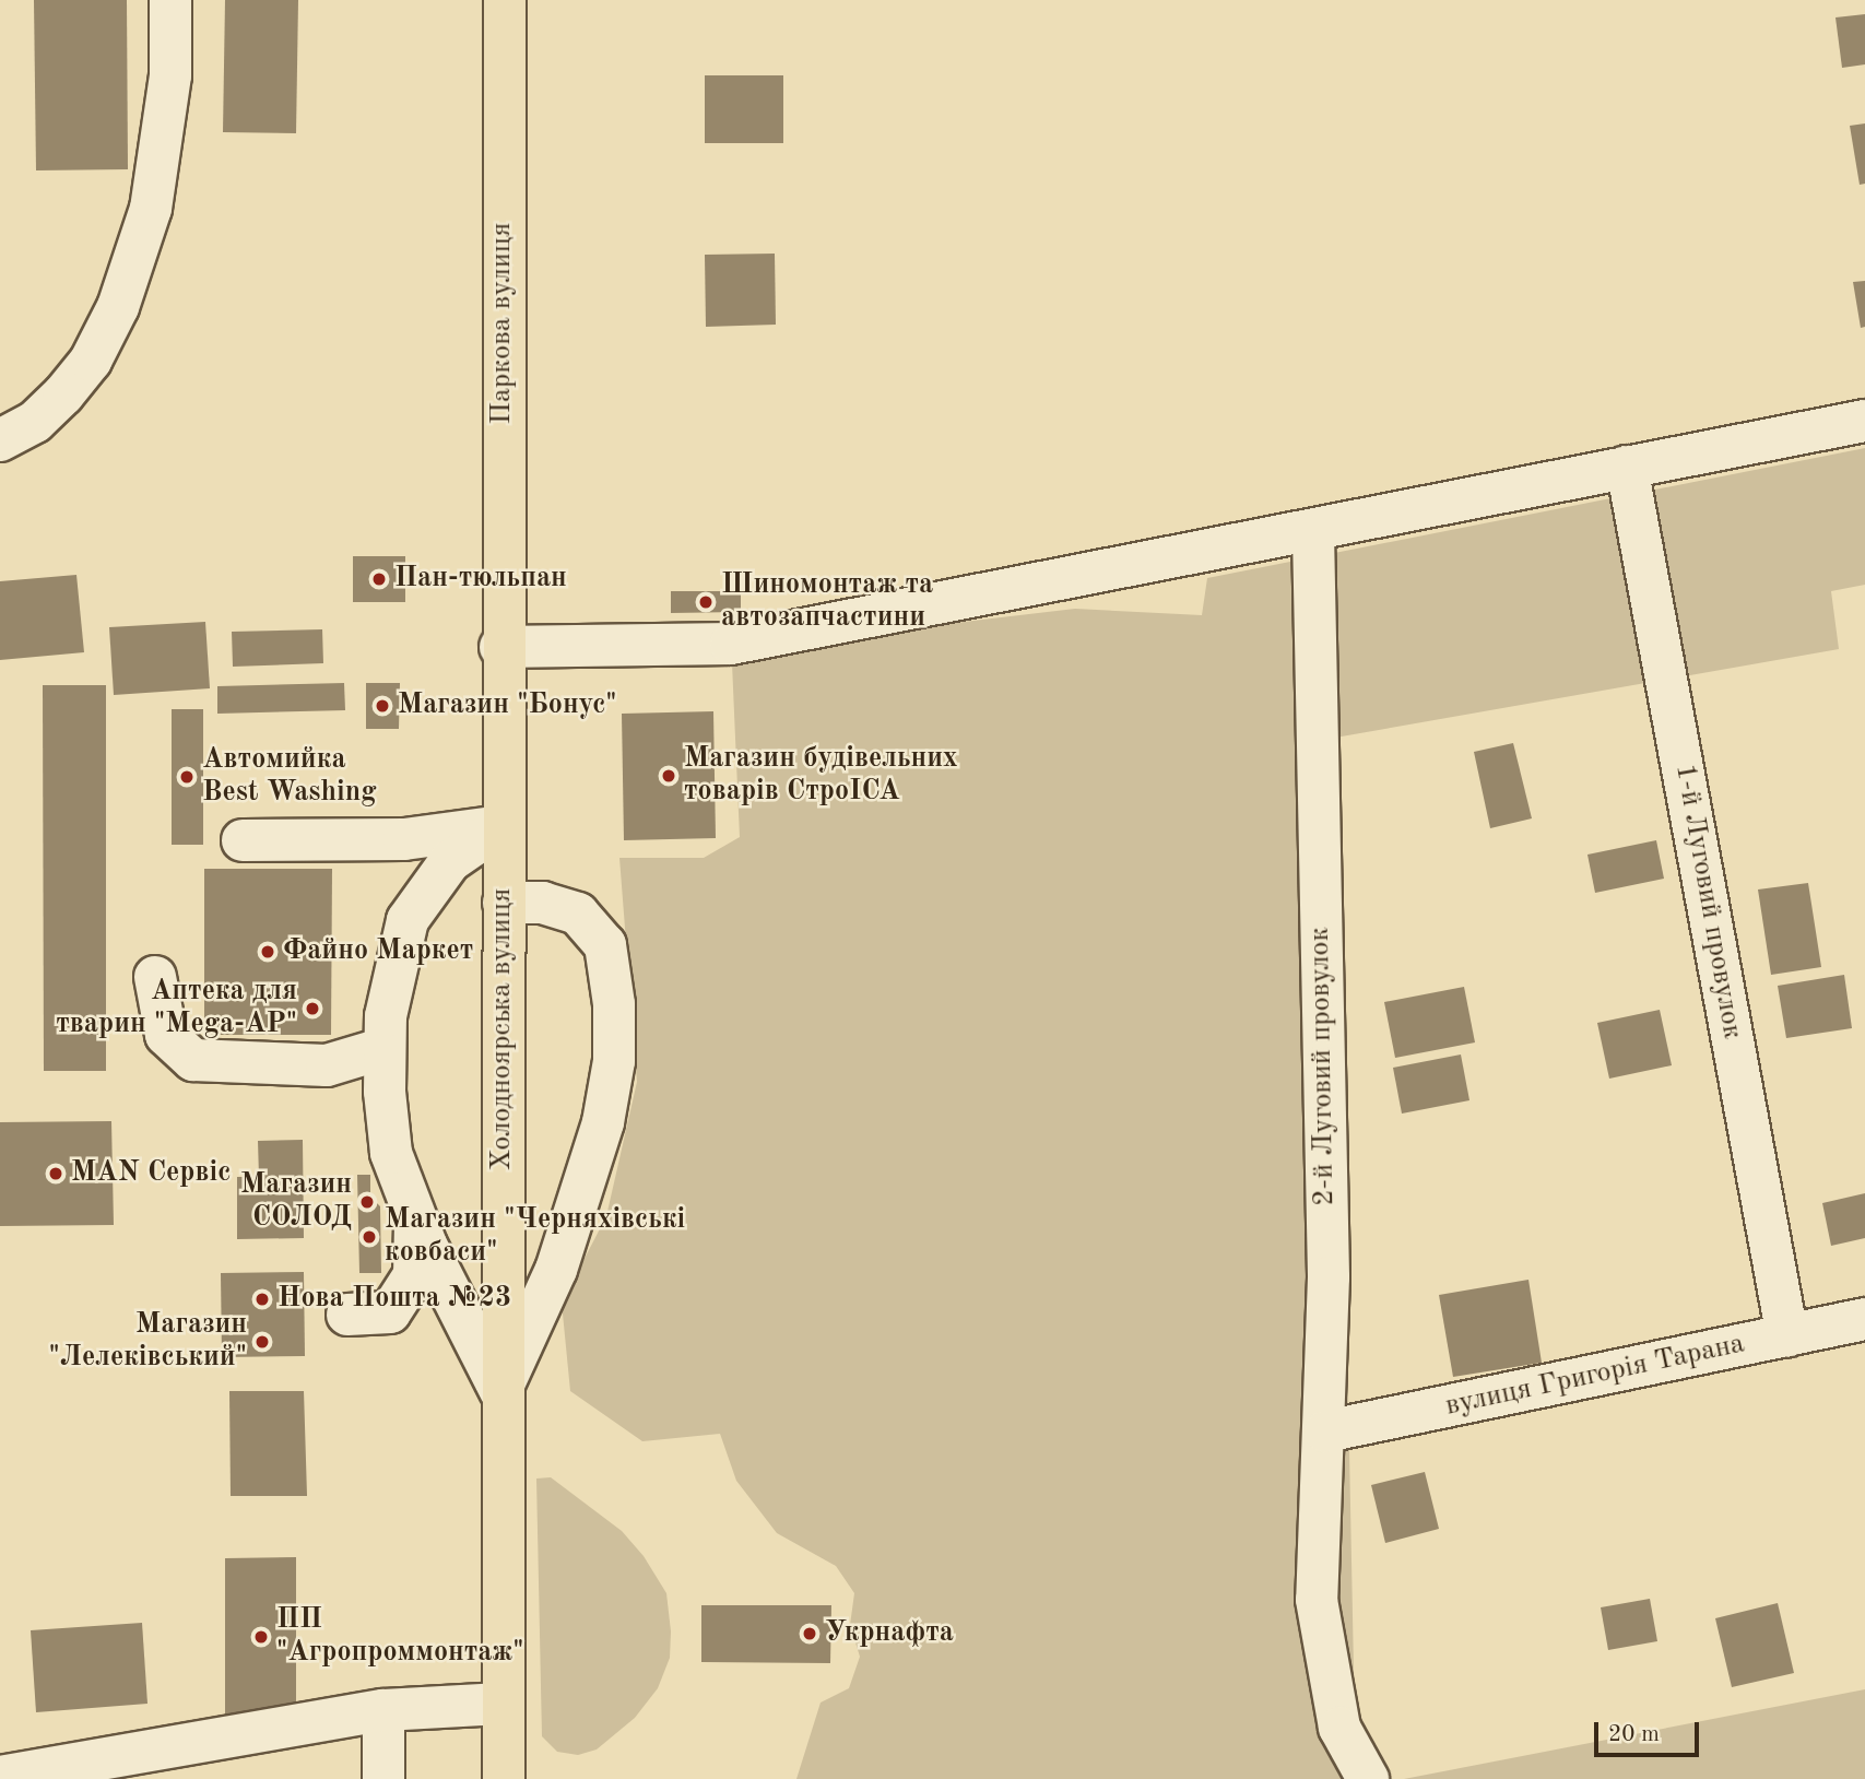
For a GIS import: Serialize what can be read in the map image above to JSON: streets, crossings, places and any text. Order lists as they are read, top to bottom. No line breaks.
{"streets":{"main road":["Паркова вулиця","Холодноярська вулиця"],"street":["1-й Луговий провулок","2-й Луговий провулок","вулиця Григорія Тарана"]},"crossings":[["Паркова вулиця","Холодноярська вулиця"],["1-й Луговий провулок","вулиця Григорія Тарана"],["2-й Луговий провулок","вулиця Григорія Тарана"]],"places":["Пан-тюльпан","Шиномонтаж та автозапчастини","Магазин \"Бонус\"","Магазин будівельних товарів СтроІСА","Автомийка Best Washing","Файно Маркет","Аптека для тварин \"Mega-AP\"","MAN Сервіс","Магазин СОЛОД","Магазин \"Черняхівські ковбаси\"","Нова Пошта №23","Магазин \"Лелеківський\"","Укрнафта","ПП \"Агропроммонтаж\""],"scale_bar":"20 m"}
